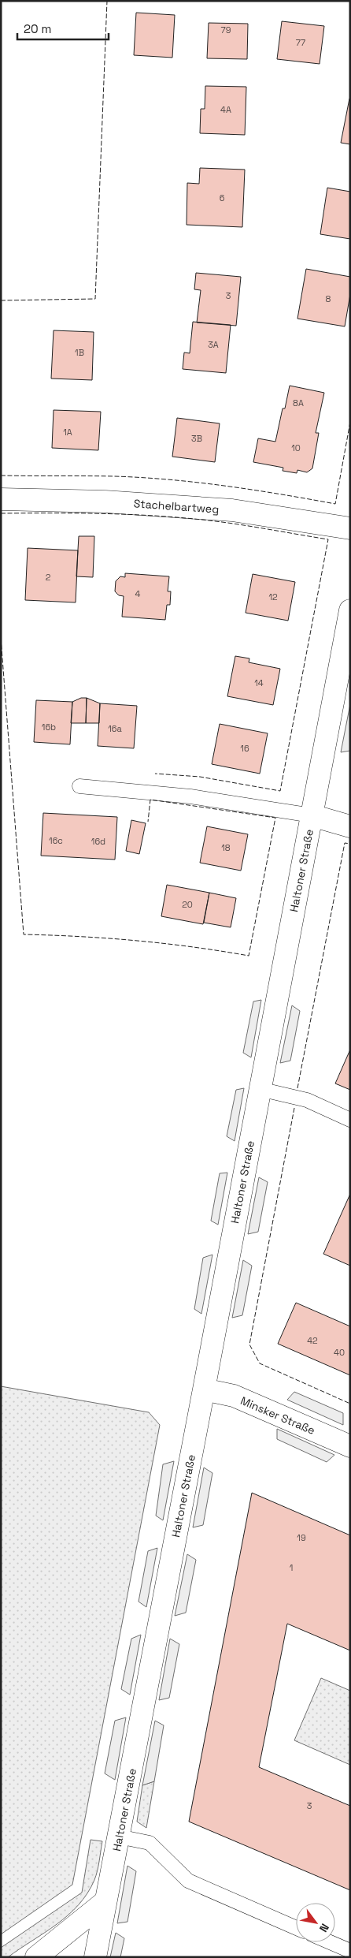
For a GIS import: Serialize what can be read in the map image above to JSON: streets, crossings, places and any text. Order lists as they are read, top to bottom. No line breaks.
{"streets":{"street":["Stachelbartweg","Haltoner Straße","Minsker Straße"]},"crossings":[["Haltoner Straße","Minsker Straße"]],"house_numbers":["79","77","4A","6","3","8","3A","1B","8A","1A","3B","10","2","4","12","14","16b","16a","16","16c","16d","18","20","42","40","19","1","3"],"scale_bar":"20 m","north":"bottom right"}
